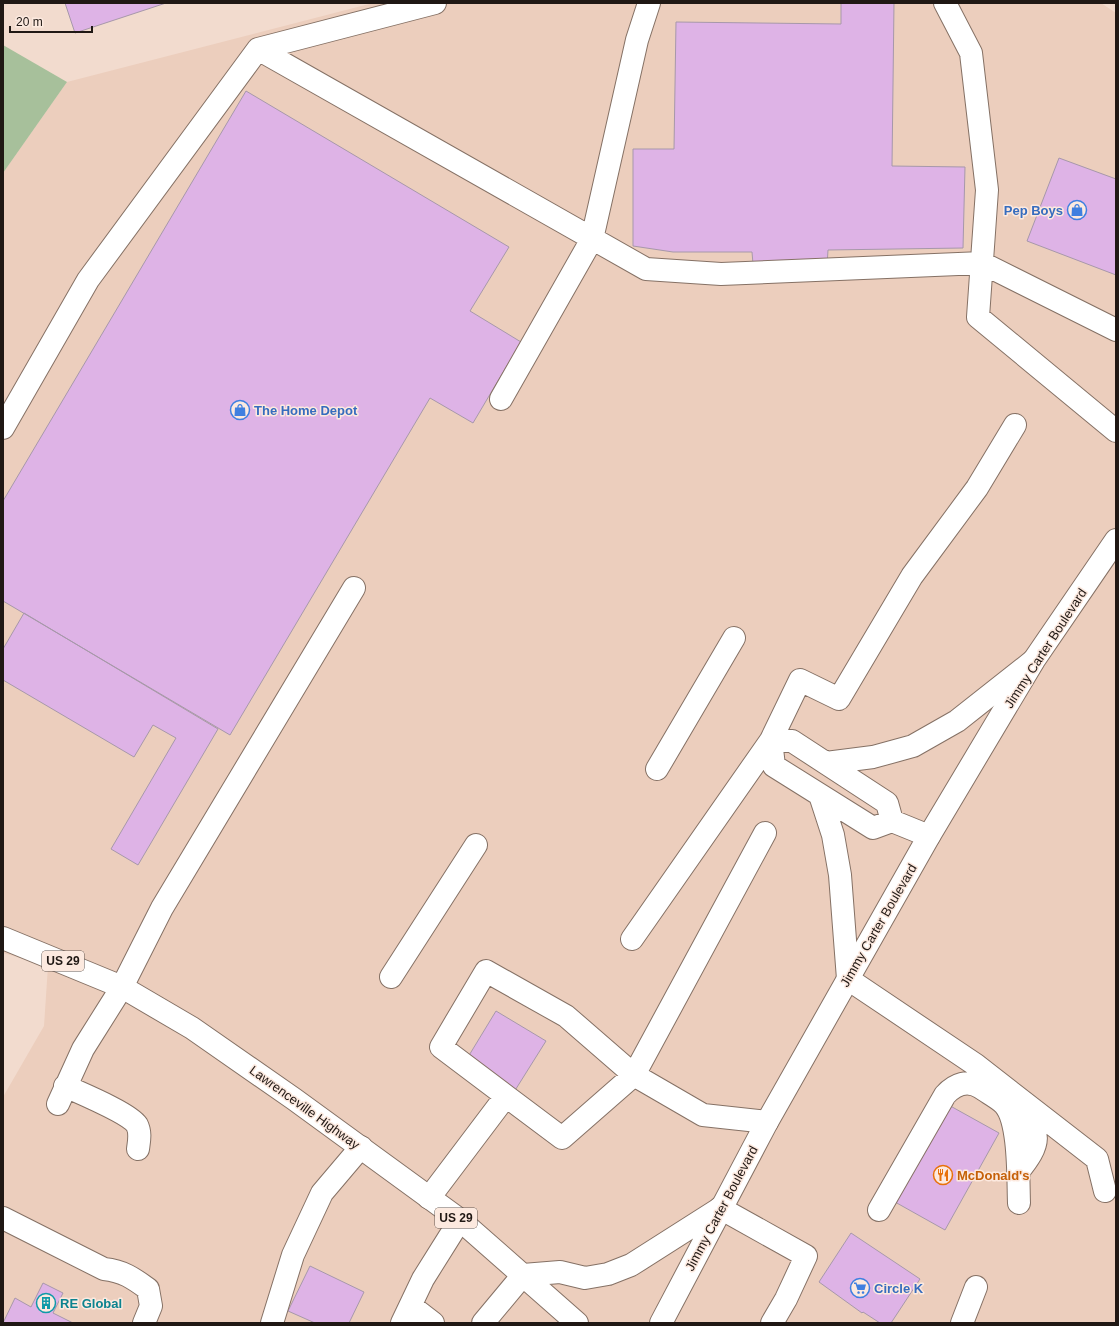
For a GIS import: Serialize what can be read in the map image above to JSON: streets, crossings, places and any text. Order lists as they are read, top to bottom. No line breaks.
{"streets":{"main road":["Jimmy Carter Boulevard","US 29","Lawrenceville Highway"]},"places":{"shop":["Pep Boys","The Home Depot"],"restaurant":["McDonald's"],"supermarket":["Circle K"],"building":["RE Global"]},"scale_bar":"20 m"}
